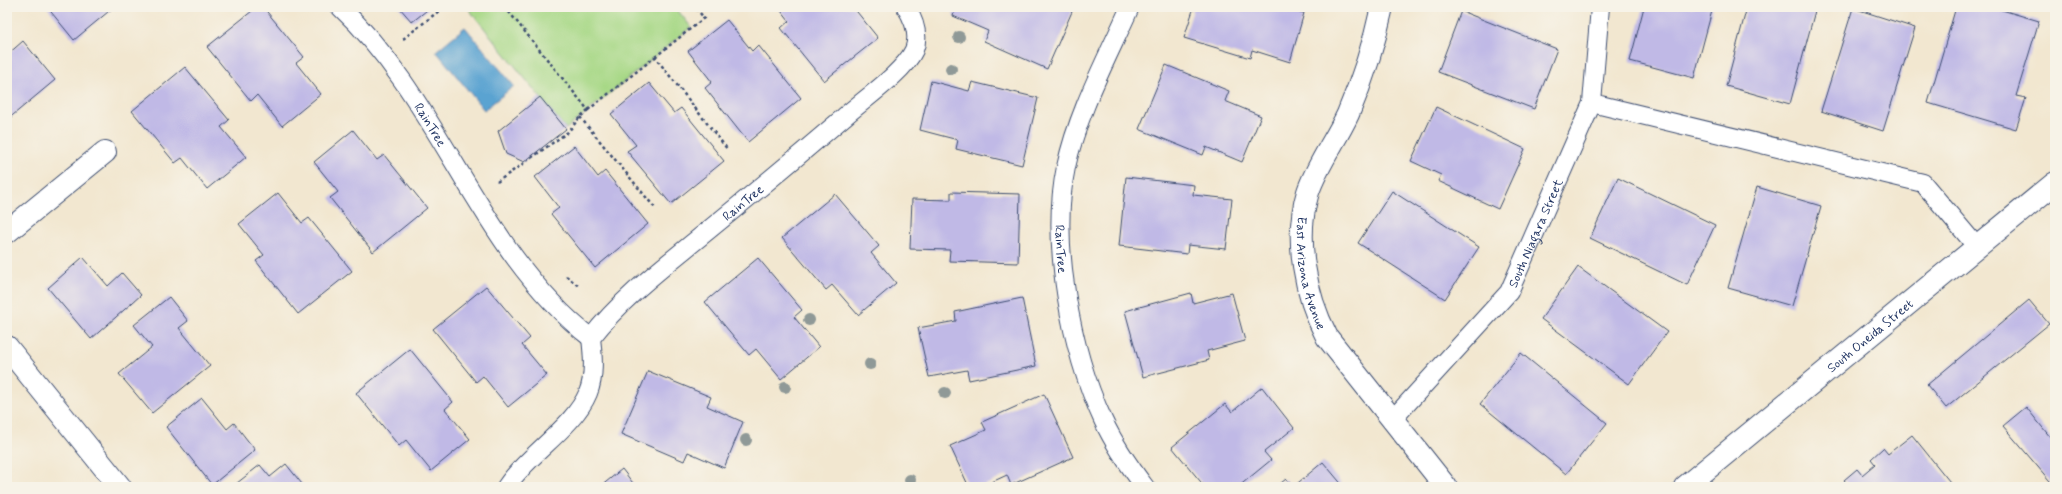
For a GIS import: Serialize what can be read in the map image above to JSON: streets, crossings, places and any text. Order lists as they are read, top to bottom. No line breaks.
{"streets":{"street":["East Arizona Avenue","South Oneida Street"],"lane":["RainTree","South Niagara Street"]},"crossings":[["South Niagara Street","East Arizona Avenue"]]}
